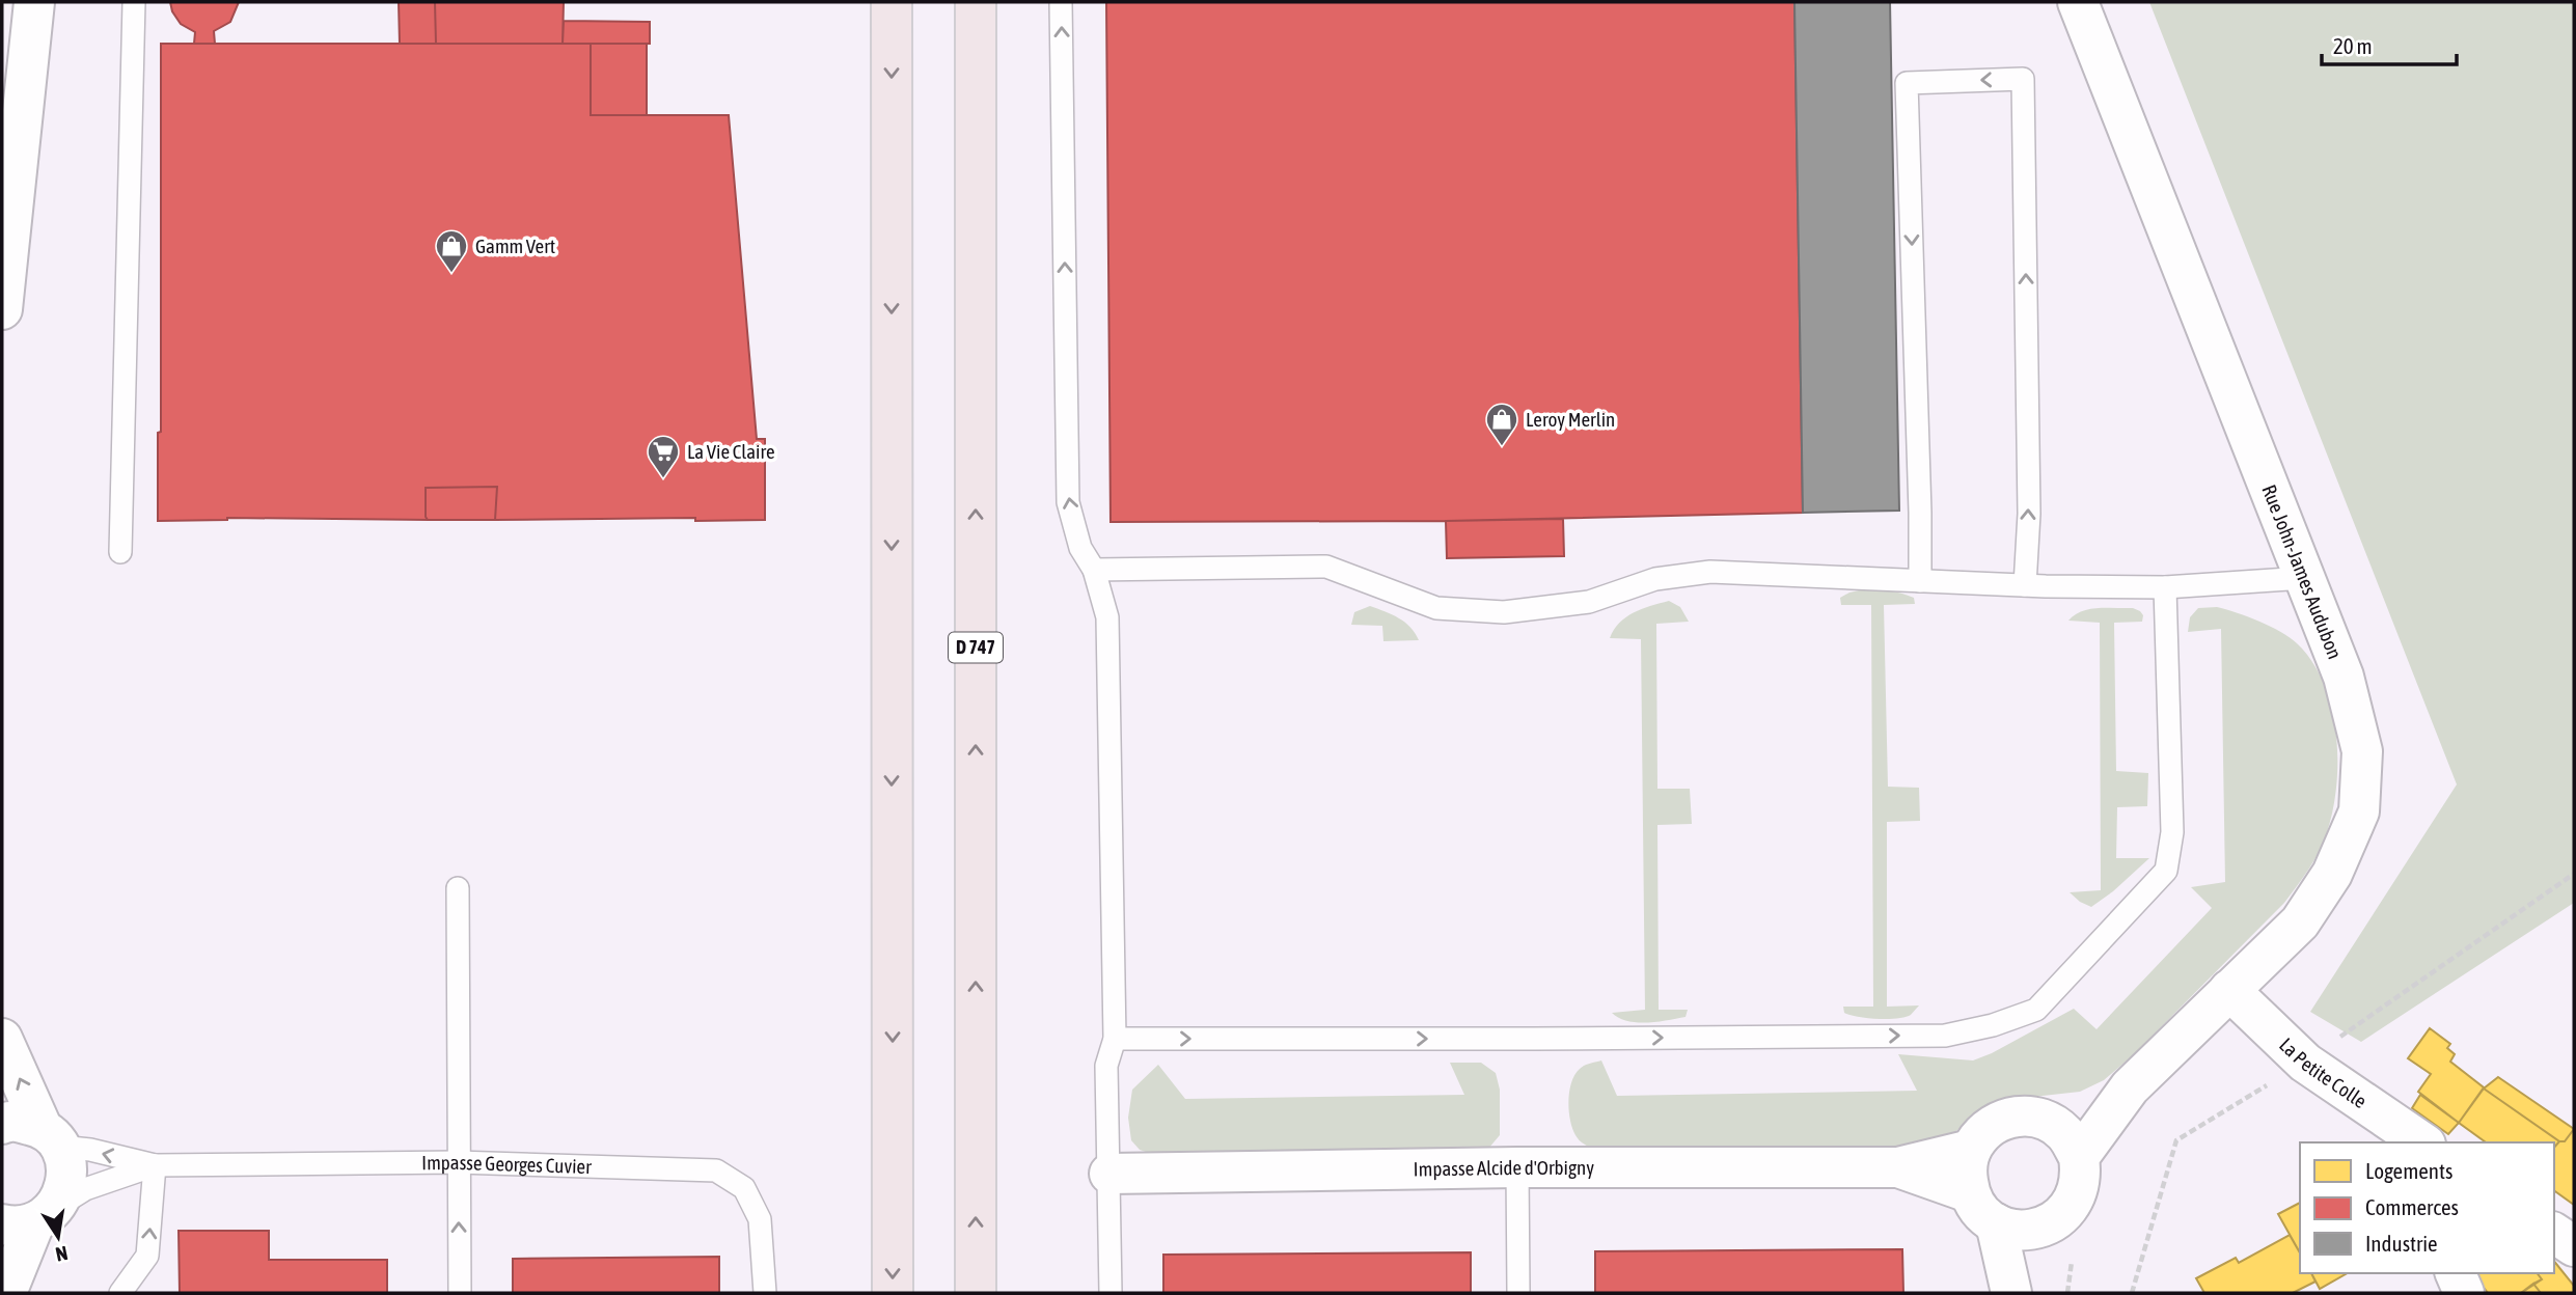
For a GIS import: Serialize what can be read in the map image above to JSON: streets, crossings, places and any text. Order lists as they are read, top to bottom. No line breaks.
{"streets":{"highway":["D 747"],"street":["Rue John-James Audubon","La Petite Colle","Impasse Alcide d'Orbigny"],"lane":["Impasse Georges Cuvier"]},"crossings":[["Rue John-James Audubon","La Petite Colle"],["Rue John-James Audubon","Impasse Alcide d'Orbigny"]],"places":{"shop":["Gamm Vert","Leroy Merlin"],"supermarket":["La Vie Claire"]},"legend":["Logements","Commerces","Industrie"],"scale_bar":"20 m","north":"bottom"}
